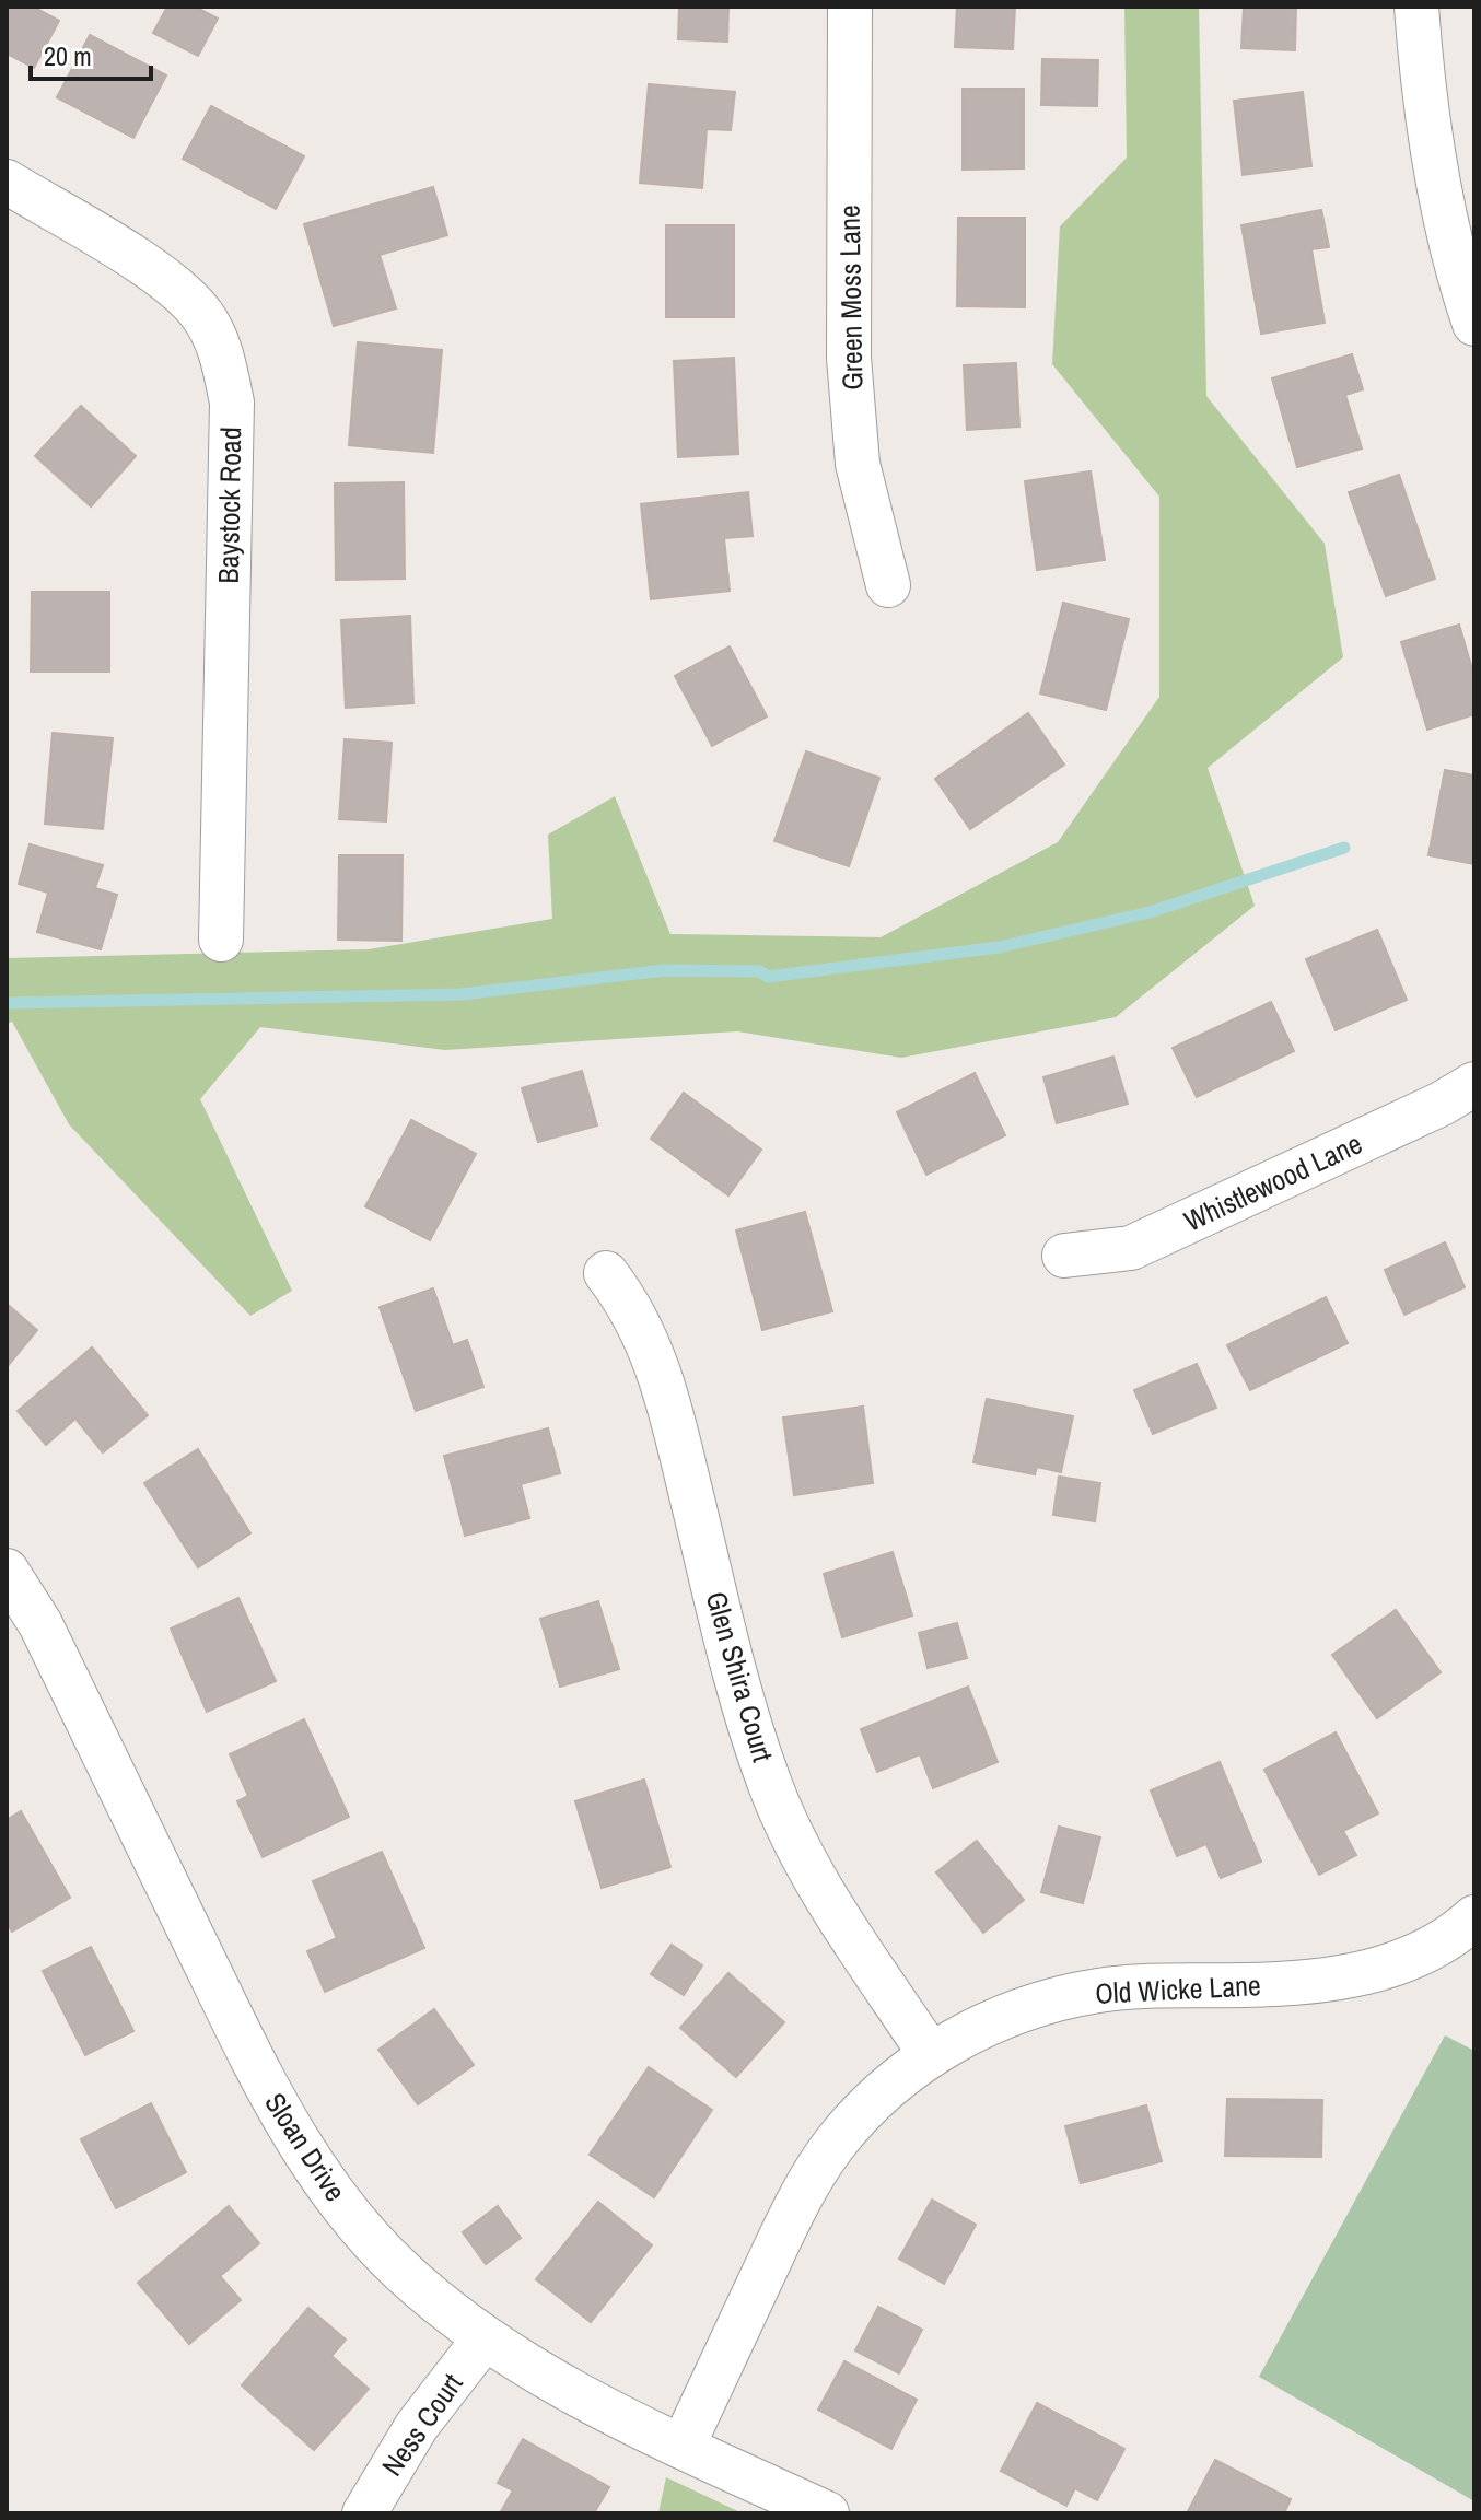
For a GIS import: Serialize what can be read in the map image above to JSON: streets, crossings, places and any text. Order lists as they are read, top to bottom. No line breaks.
{"streets":{"street":["Green Moss Lane","Baystock Road","Whistlewood Lane","Glen Shira Court","Old Wicke Lane","Sloan Drive","Ness Court"]},"crossings":[["Glen Shira Court","Old Wicke Lane"],["Old Wicke Lane","Sloan Drive"],["Sloan Drive","Ness Court"]],"scale_bar":"20 m"}
